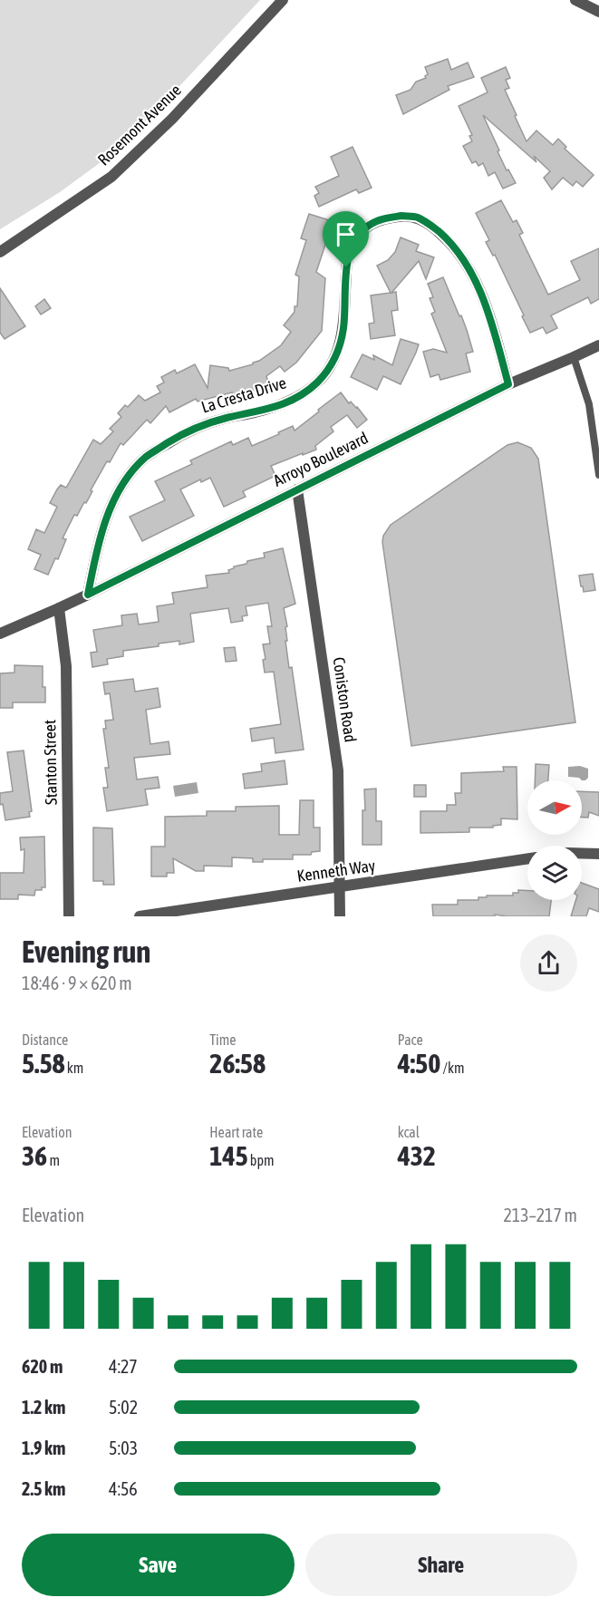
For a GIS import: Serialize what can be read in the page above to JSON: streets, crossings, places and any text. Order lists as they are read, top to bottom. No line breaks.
{"streets":{"street":["Rosemont Avenue","La Cresta Drive","Arroyo Boulevard","Coniston Road","Stanton Street","Kenneth Way"]},"crossings":[["La Cresta Drive","Arroyo Boulevard"],["Arroyo Boulevard","Coniston Road"],["Arroyo Boulevard","Stanton Street"],["Coniston Road","Kenneth Way"]],"north":"right","page":{"heading":["Evening run","18:46 · 9 × 620 m"],"stats":[["Distance","5.58 km"],["Time","26:58"],["Pace","4:50 /km"],["Elevation","36 m"],["Heart rate","145 bpm"],["kcal","432"]],"chart":["Elevation","213–217 m"],"list":[{"name":"620 m","note":"4:27"},{"name":"1.2 km","note":"5:02"},{"name":"1.9 km","note":"5:03"},{"name":"2.5 km","note":"4:56"}],"buttons":["Save","Share"]}}
